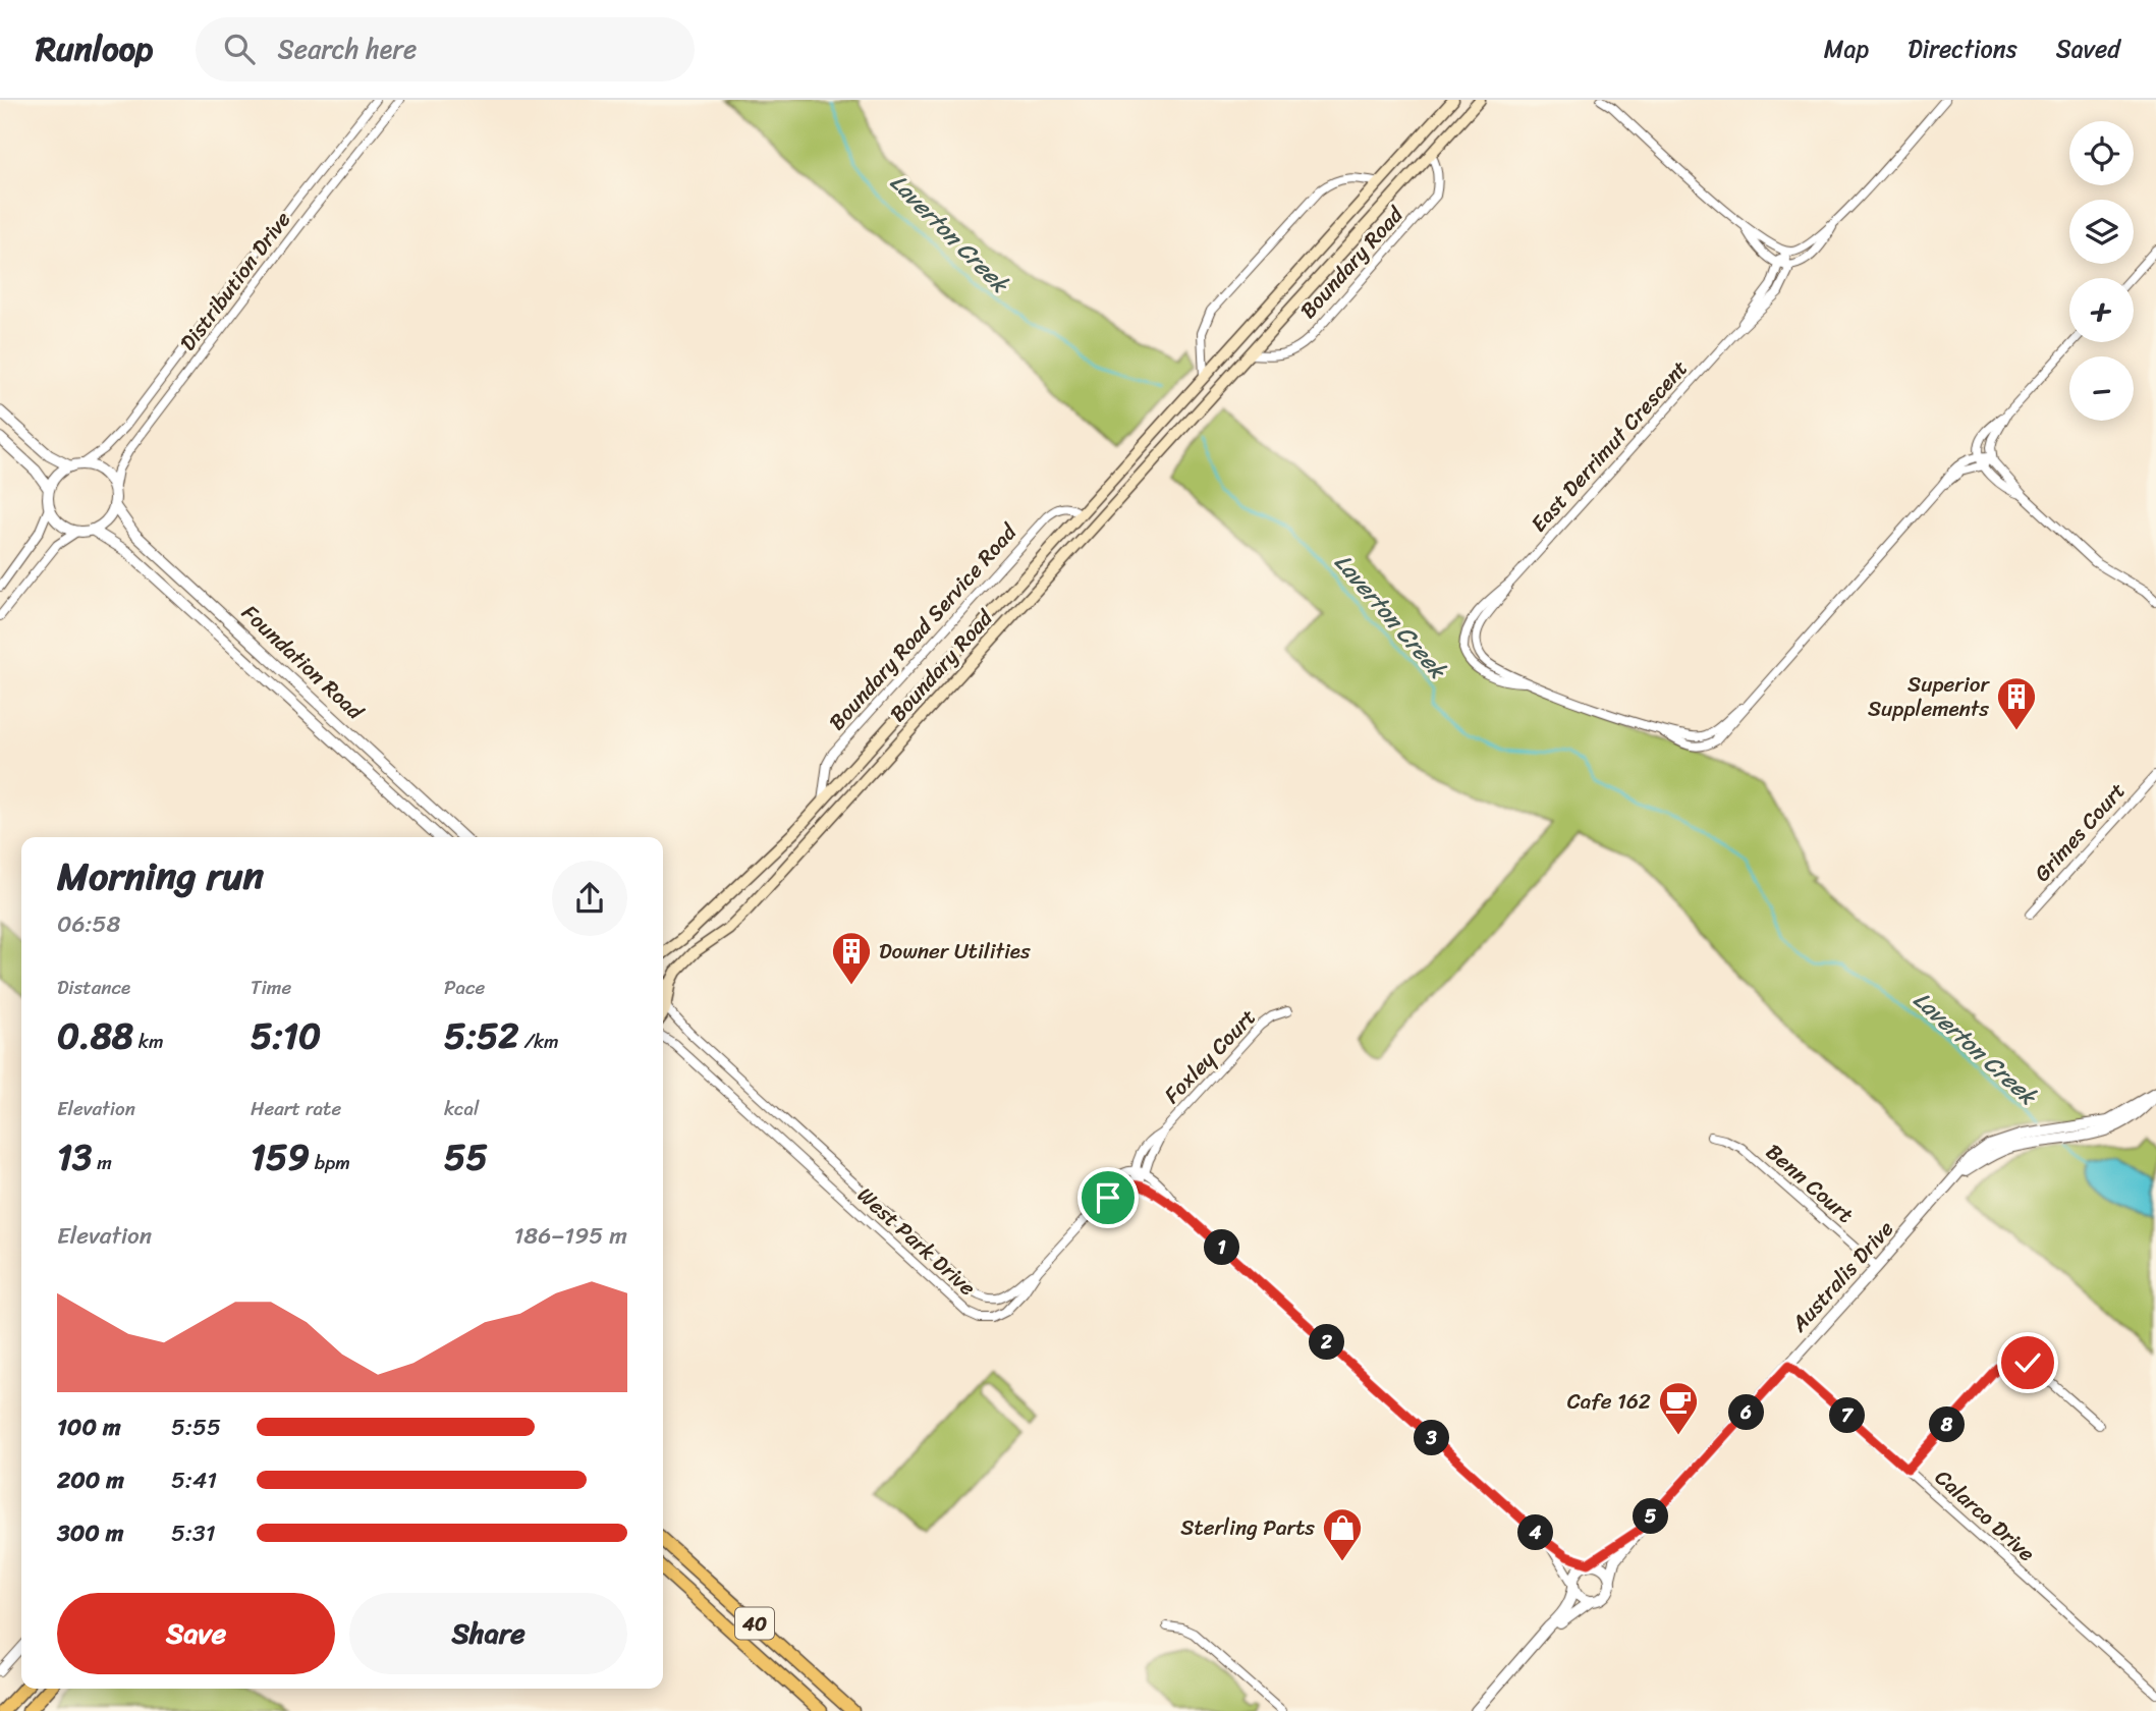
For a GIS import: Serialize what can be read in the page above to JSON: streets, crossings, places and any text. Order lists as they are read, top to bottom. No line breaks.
{"streets":{"main road":["Boundary Road","40"],"street":["Distribution Drive","East Derrimut Crescent","Boundary Road Service Road","Foundation Road","Grimes Court","Foxley Court","Benn Court","West Park Drive","Australis Drive","Calarco Drive"]},"crossings":[["Boundary Road","Boundary Road Service Road"],["Boundary Road","West Park Drive"],["Distribution Drive","Foundation Road"],["Foxley Court","West Park Drive"],["Benn Court","Australis Drive"],["Australis Drive","Calarco Drive"]],"water":["Laverton Creek"],"places":{"building":["Superior Supplements","Downer Utilities"],"cafe":["Cafe 162"],"shop":["Sterling Parts"]},"page":{"header":"Runloop","search":"Search here","nav":["Map","Directions","Saved"],"map_buttons":["+","−"],"heading":["Morning run","06:58"],"stats":[["Distance","0.88 km"],["Time","5:10"],["Pace","5:52 /km"],["Elevation","13 m"],["Heart rate","159 bpm"],["kcal","55"]],"chart":["Elevation","186–195 m"],"pins":["1","2","6","7","8","3","5","4"],"list":[{"name":"100 m","note":"5:55"},{"name":"200 m","note":"5:41"},{"name":"300 m","note":"5:31"}],"buttons":["Save","Share"]}}
